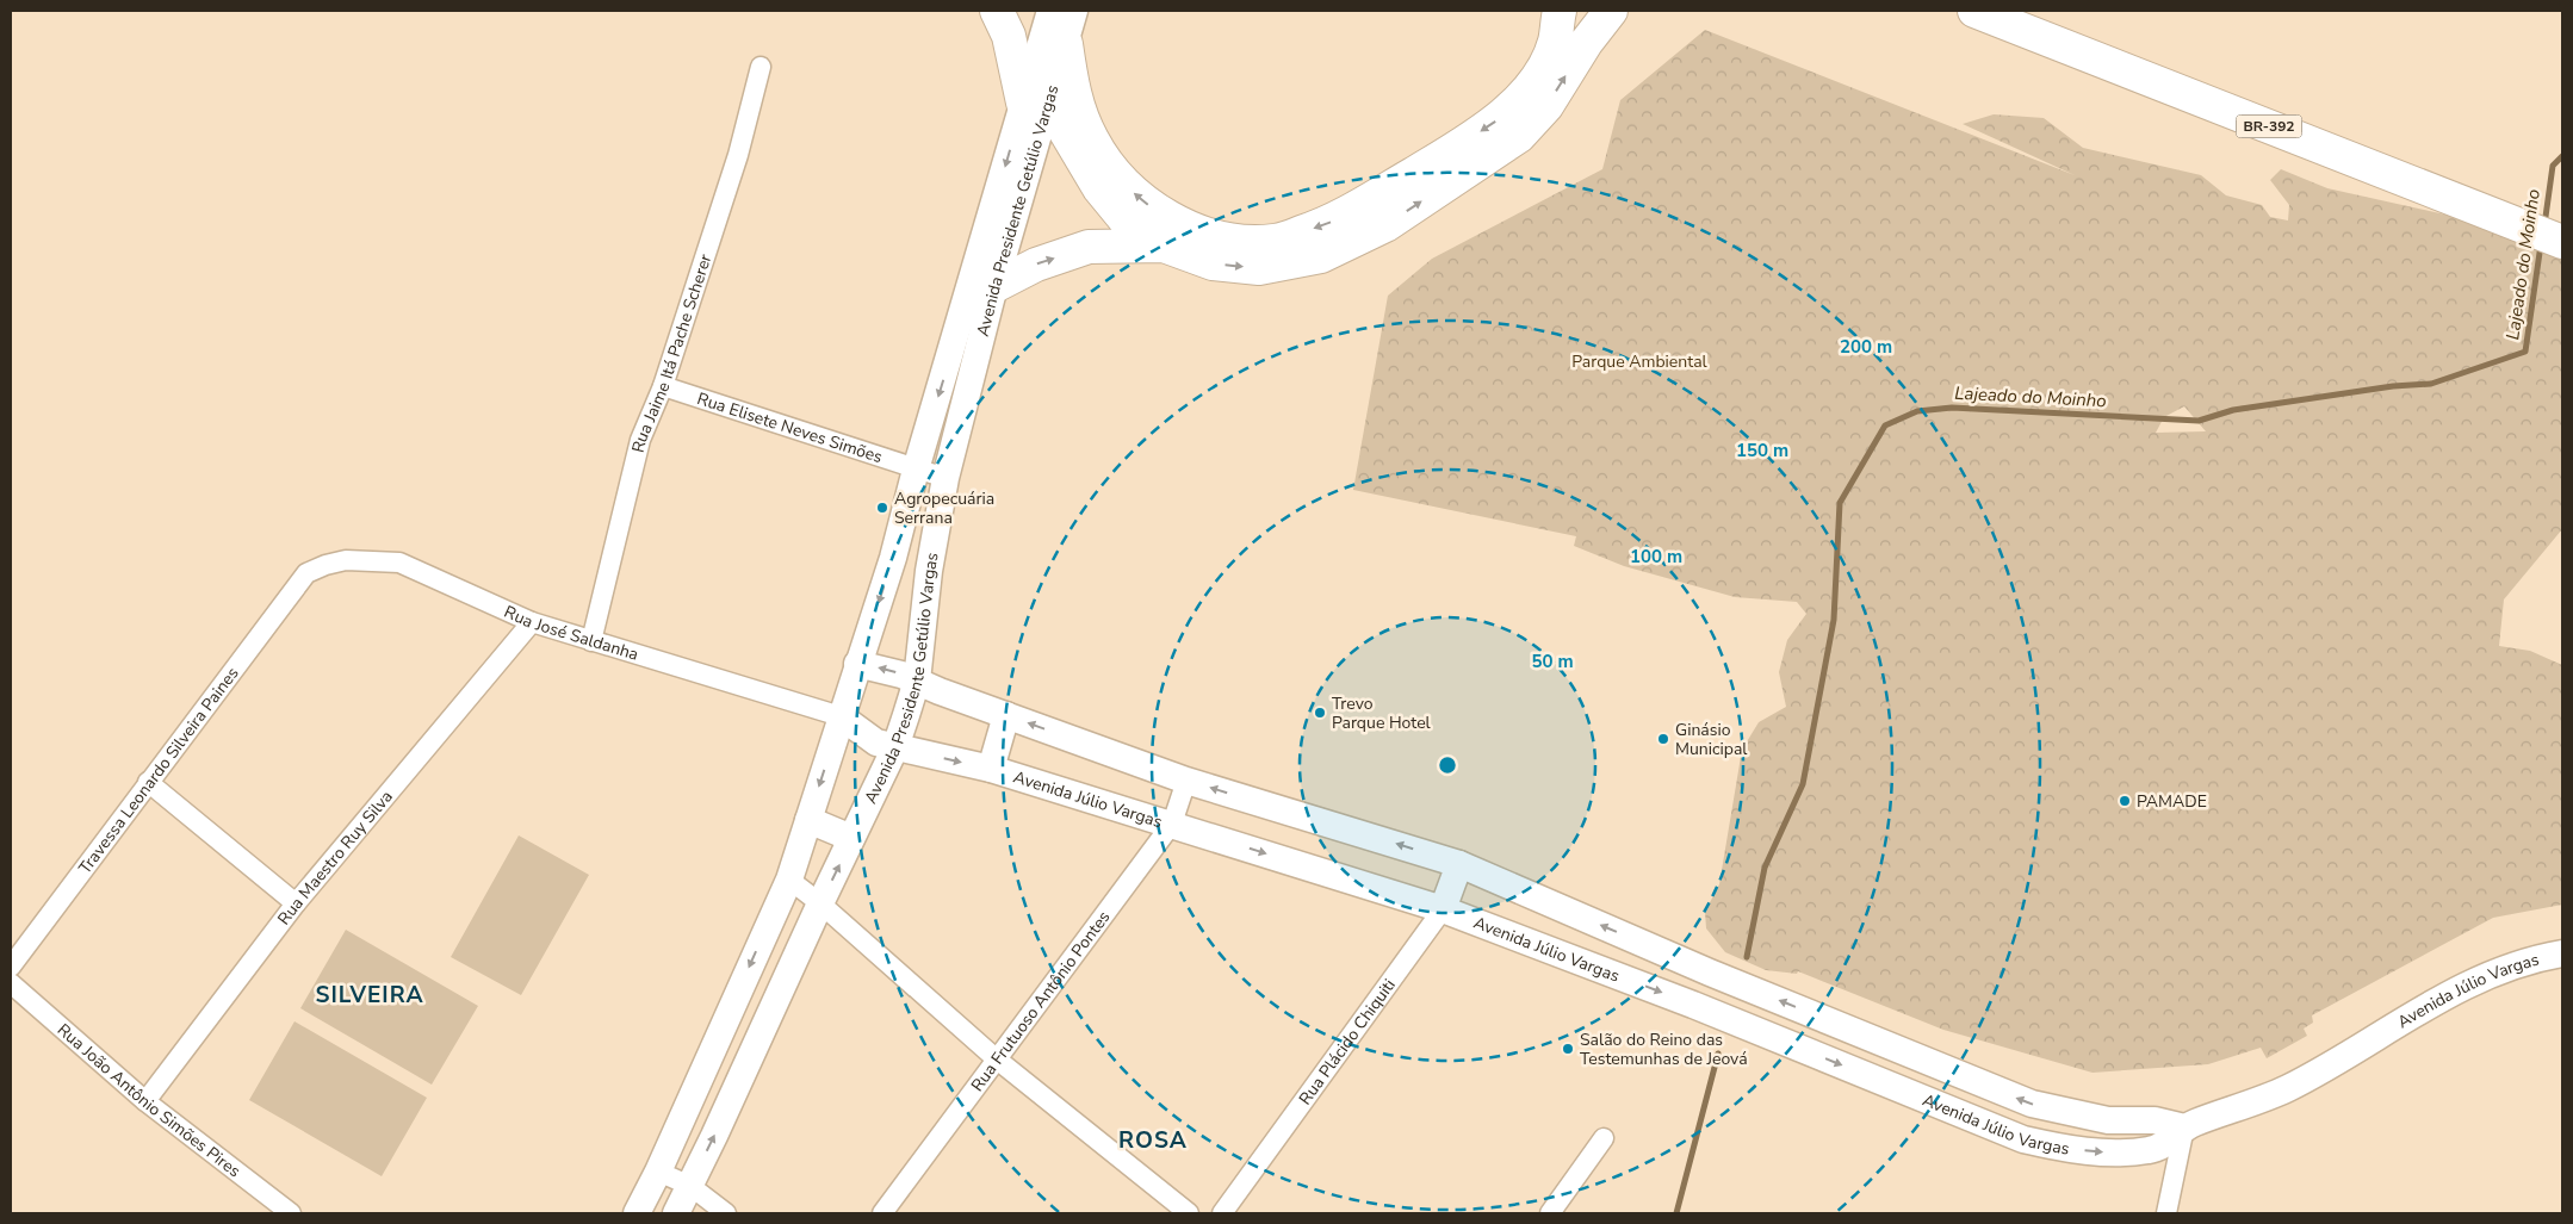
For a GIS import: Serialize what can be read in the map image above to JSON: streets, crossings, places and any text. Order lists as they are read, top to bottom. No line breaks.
{"streets":{"highway":["BR-392"],"main road":["Avenida Presidente Getúlio Vargas","Avenida Júlio Vargas","Rua Plácido Chiquiti"],"street":["Rua Jaime Itá Pache Scherer","Rua Elisete Neves Simões","Rua José Saldanha","Travessa Leonardo Silveira Paines","Rua Maestro Ruy Silva","Rua Frutuoso Antônio Pontes","Rua João Antônio Simões Pires"]},"crossings":[["Avenida Presidente Getúlio Vargas","Rua Elisete Neves Simões"],["Avenida Presidente Getúlio Vargas","Rua José Saldanha"],["Avenida Presidente Getúlio Vargas","Avenida Júlio Vargas"],["Rua Jaime Itá Pache Scherer","Rua Elisete Neves Simões"],["Rua Jaime Itá Pache Scherer","Rua José Saldanha"],["Rua José Saldanha","Travessa Leonardo Silveira Paines"],["Rua José Saldanha","Avenida Júlio Vargas"],["Rua José Saldanha","Rua Maestro Ruy Silva"],["Avenida Júlio Vargas","Rua Frutuoso Antônio Pontes"],["Avenida Júlio Vargas","Rua Plácido Chiquiti"],["Rua Maestro Ruy Silva","Rua João Antônio Simões Pires"]],"districts":["SILVEIRA","ROSA"],"water":["Lajeado do Moinho"],"parks":["Parque Ambiental"],"places":["Agropecuária Serrana","Trevo Parque Hotel","Ginásio Municipal","PAMADE","Salão do Reino das Testemunhas de Jeová"],"rings":["200 m","150 m","100 m","50 m"]}
